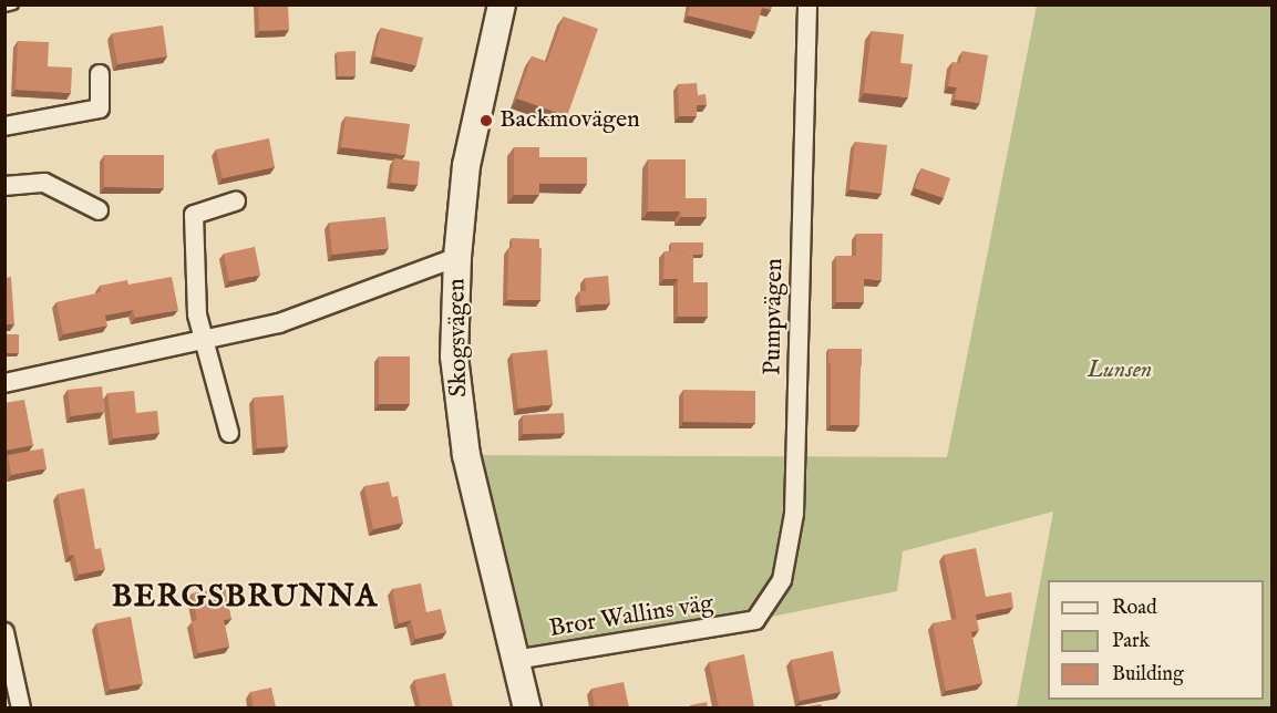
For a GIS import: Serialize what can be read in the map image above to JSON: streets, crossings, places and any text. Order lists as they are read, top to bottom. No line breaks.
{"streets":{"street":["Pumpvägen","Skogsvägen","Bror Wallins väg"]},"crossings":[["Pumpvägen","Bror Wallins väg"],["Skogsvägen","Bror Wallins väg"]],"districts":["BERGSBRUNNA"],"parks":["Lunsen"],"places":["Backmovägen"],"legend":["Road","Park","Building"]}
